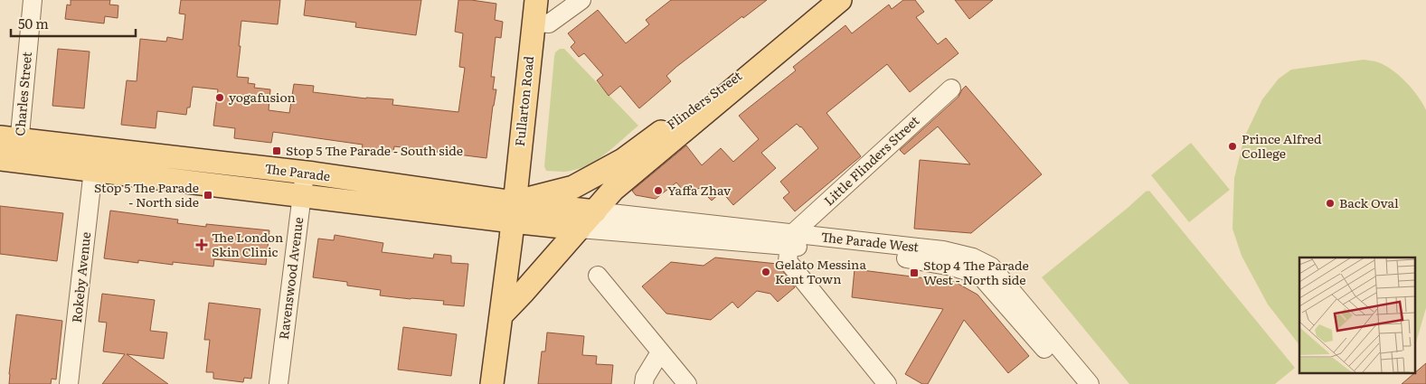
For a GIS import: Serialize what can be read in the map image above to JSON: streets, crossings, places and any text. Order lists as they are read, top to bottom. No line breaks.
{"streets":{"main road":["Flinders Street","Fullarton Road","The Parade"],"street":["Charles Street","Little Flinders Street","The Parade West","Rokeby Avenue","Ravenswood Avenue"]},"crossings":[["Charles Street","The Parade"],["Flinders Street","Fullarton Road"],["Flinders Street","The Parade"],["Flinders Street","The Parade West"],["Fullarton Road","The Parade"],["Little Flinders Street","The Parade West"],["The Parade","The Parade West"],["The Parade","Rokeby Avenue"],["The Parade","Ravenswood Avenue"]],"places":{"other":["yogafusion","Prince Alfred College","Yaffa Zhav","Back Oval","Gelato Messina Kent Town"],"transit":["Stop 5 The Parade - South side","Stop 5 The Parade - North side","Stop 4 The Parade West - North side"],"health":["The London Skin Clinic"]},"scale_bar":"50 m"}
